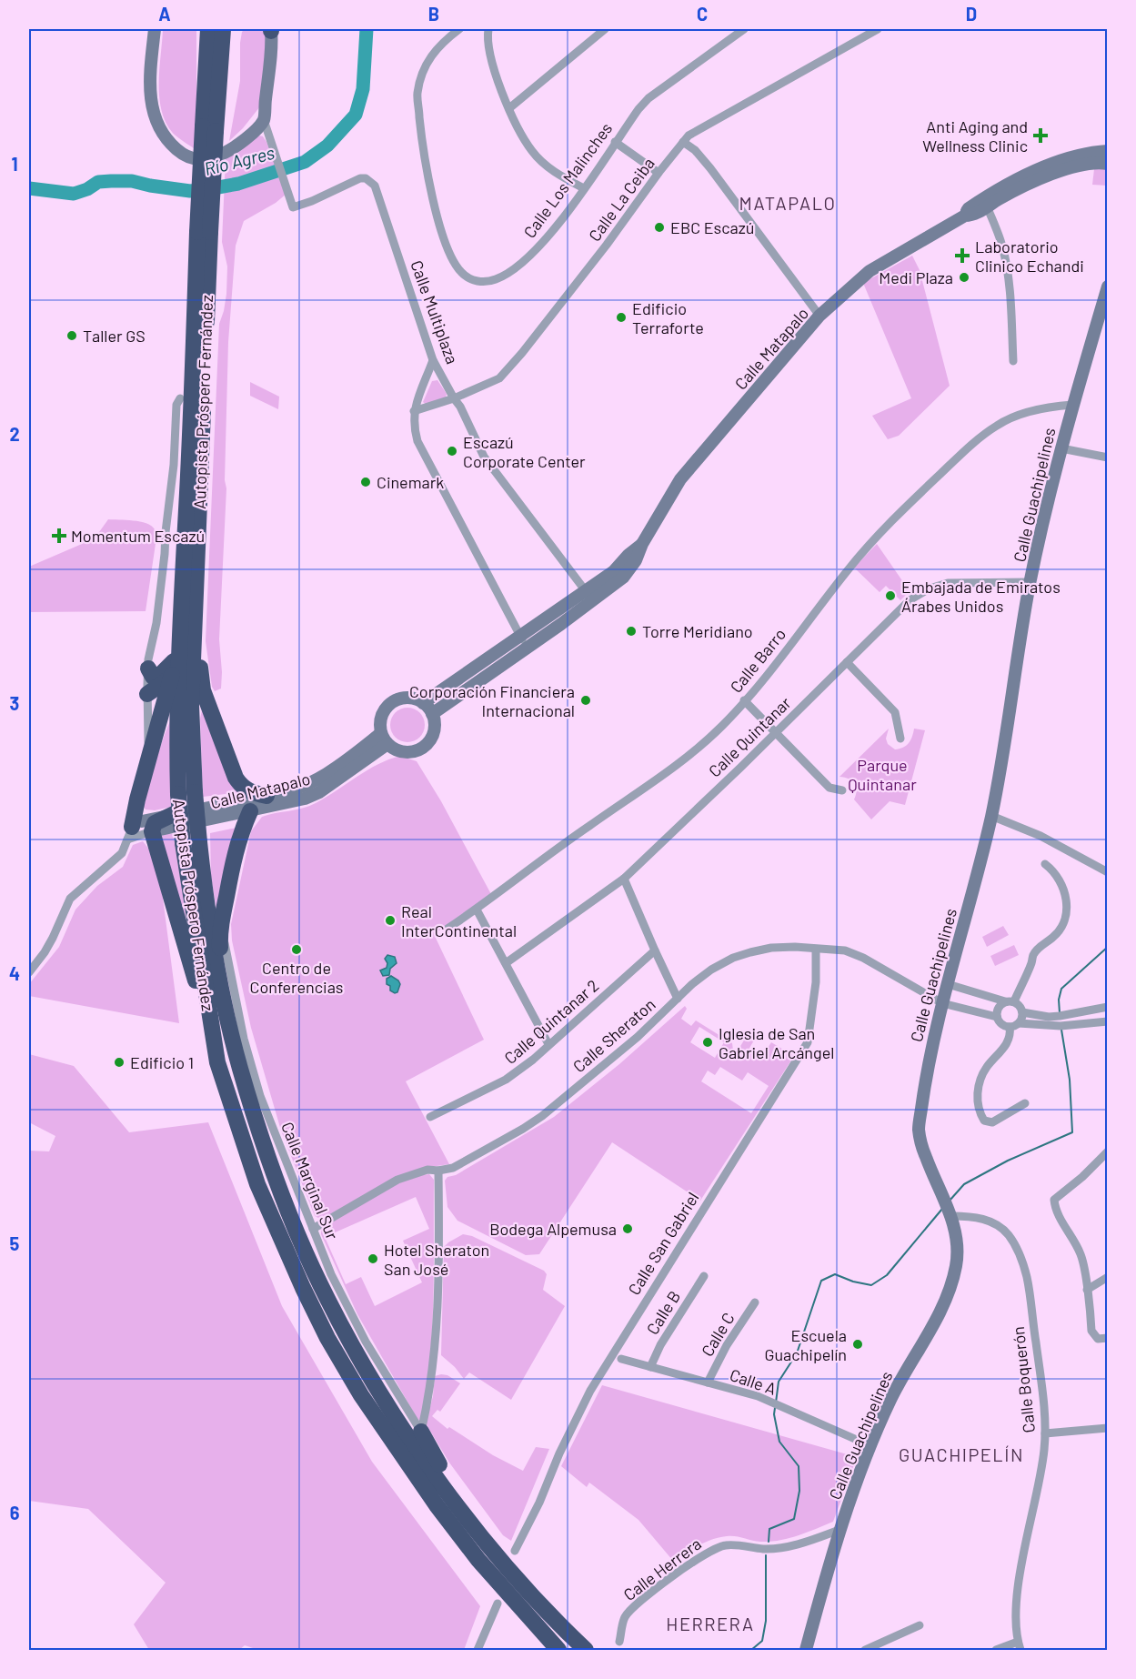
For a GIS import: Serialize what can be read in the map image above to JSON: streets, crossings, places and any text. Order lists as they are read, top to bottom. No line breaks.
{"streets":{"highway":["Autopista Próspero Fernández"],"street":["Calle Los Malinches","Calle La Ceiba","Calle Multiplaza","Calle Matapalo","Calle Guachipelines","Calle Barro","Calle Quintanar","Calle Quintanar 2","Calle Sheraton","Calle Marginal Sur","Calle San Gabriel","Calle B","Calle C","Calle Boquerón","Calle A","Calle Herrera"]},"crossings":[["Calle La Ceiba","Calle Multiplaza"],["Calle Multiplaza","Calle Matapalo"],["Calle Guachipelines","Calle Barro"],["Calle Guachipelines","Calle Quintanar"],["Calle Guachipelines","Calle Sheraton"],["Calle Guachipelines","Calle Boquerón"],["Calle Guachipelines","Calle A"],["Calle Guachipelines","Calle Herrera"],["Calle Sheraton","Calle Marginal Sur"],["Calle Sheraton","Calle San Gabriel"],["Calle B","Calle A"],["Calle C","Calle A"]],"districts":["MATAPALO","GUACHIPELÍN","HERRERA"],"water":["Río Agres"],"parks":["Parque Quintanar"],"places":{"health":["Anti Aging and Wellness Clinic","Laboratorio Clinico Echandi","Momentum Escazú"],"other":["EBC Escazú","Medi Plaza","Edificio Terraforte","Taller GS","Escazú Corporate Center","Cinemark","Embajada de Emiratos Árabes Unidos","Torre Meridiano","Corporación Financiera Internacional","Real InterContinental","Centro de Conferencias","Iglesia de San Gabriel Arcángel","Edificio 1","Bodega Alpemusa","Hotel Sheraton San José","Escuela Guachipelín"]},"grid":{"columns":["A","B","C","D"],"rows":["1","2","3","4","5","6"]}}
